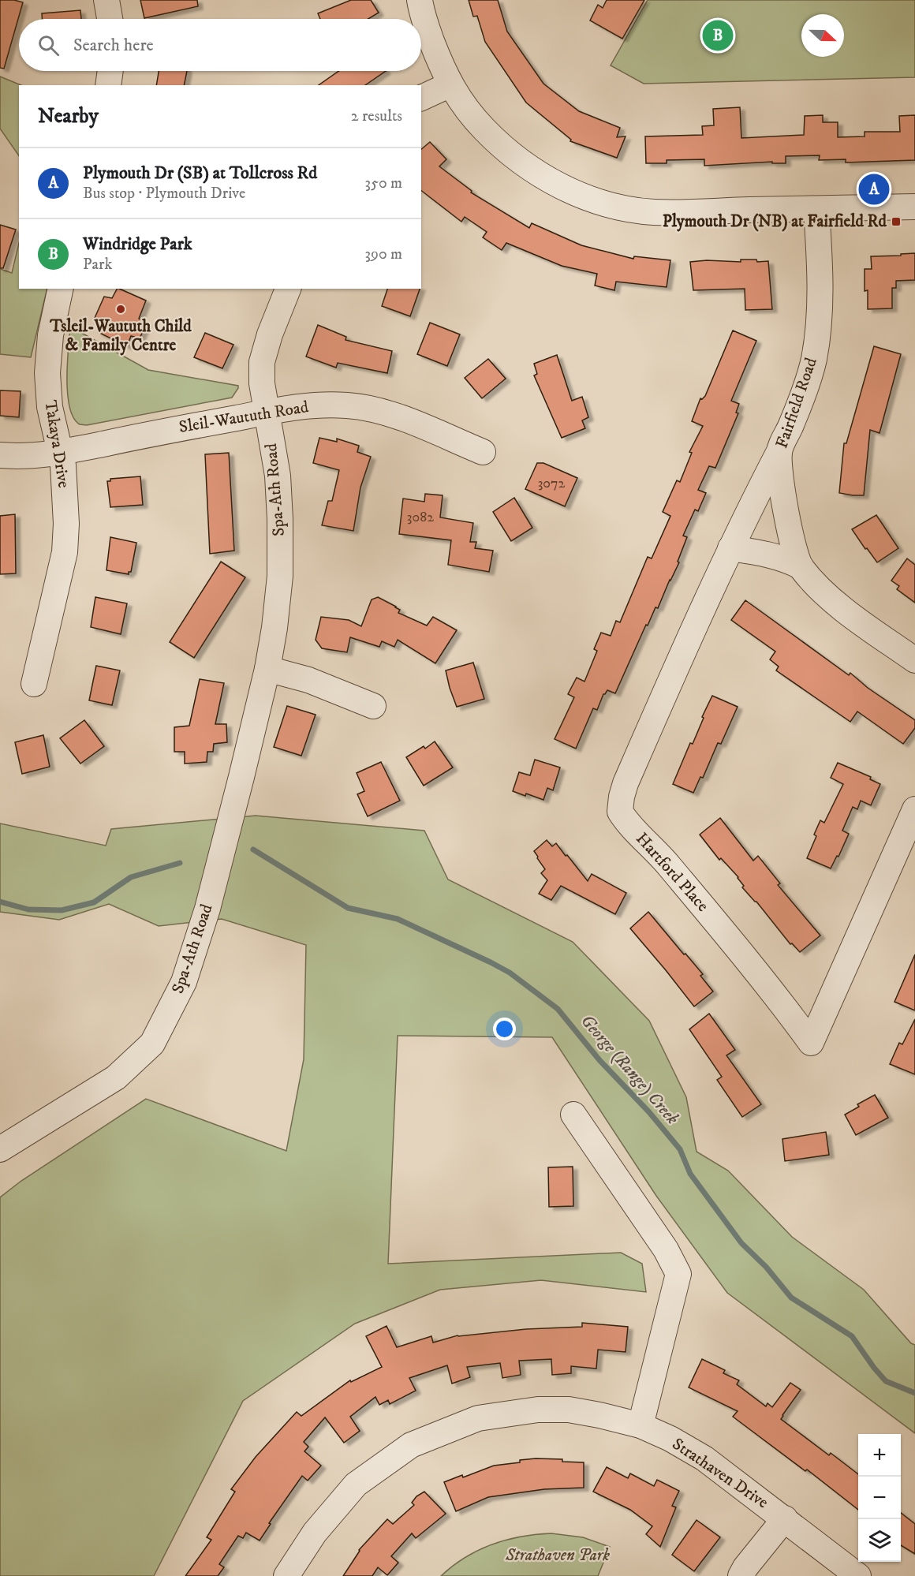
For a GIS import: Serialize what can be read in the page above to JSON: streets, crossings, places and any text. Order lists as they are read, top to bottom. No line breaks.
{"streets":{"street":["Fairfield Road","Sleil-Waututh Road","Takaya Drive","Spa-Ath Road","Hartford Place","Strathaven Drive"]},"crossings":[["Fairfield Road","Hartford Place"],["Sleil-Waututh Road","Takaya Drive"],["Sleil-Waututh Road","Spa-Ath Road"]],"water":["George (Range) Creek"],"parks":["Strathaven Park"],"places":{"transit":["Plymouth Dr (NB) at Fairfield Rd"],"other":["Tsleil-Waututh Child & Family Centre"]},"house_numbers":["3072","3082"],"north":"right","page":{"pins":["B","A"],"search":"Search here","heading":["Nearby","2 results"],"list":[{"mark":"A","name":"Plymouth Dr (SB) at Tollcross Rd","note":"Bus stop · Plymouth Drive","value":"350 m"},{"mark":"B","name":"Windridge Park","note":"Park","value":"390 m"}],"map_buttons":["+","−"]}}
